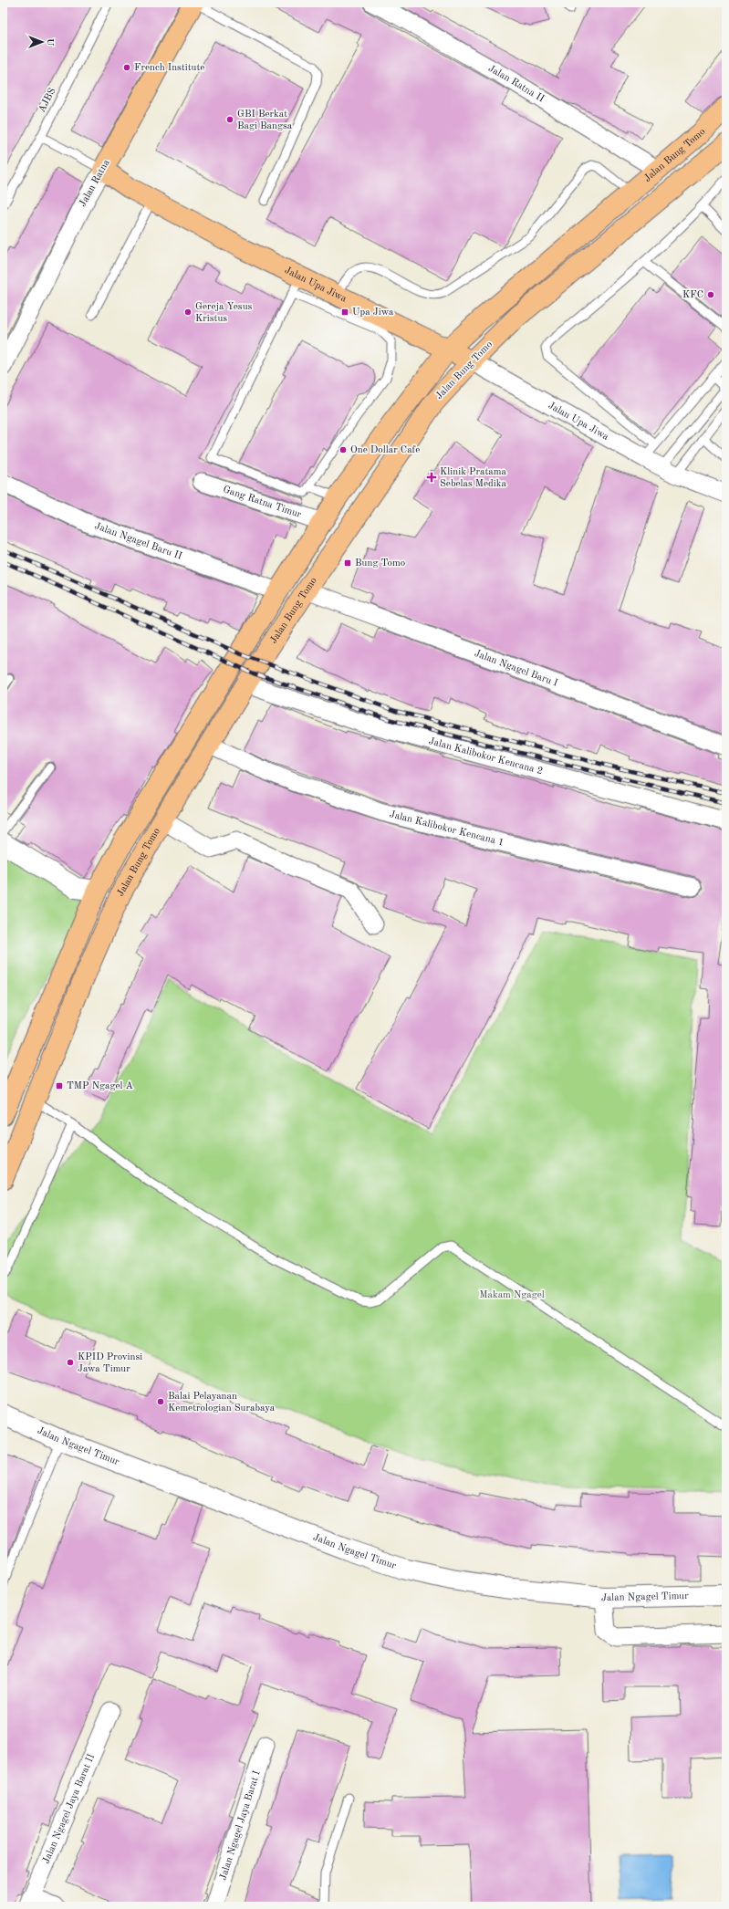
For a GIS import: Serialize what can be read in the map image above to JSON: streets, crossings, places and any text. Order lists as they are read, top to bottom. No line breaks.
{"streets":{"main road":["Jalan Bung Tomo","Jalan Ratna","Jalan Upa Jiwa"],"street":["Jalan Ratna II","Gang Ratna Timur","Jalan Ngagel Baru II","Jalan Ngagel Baru I","Jalan Kalibokor Kencana 2","Jalan Kalibokor Kencana 1","Jalan Ngagel Timur","Jalan Ngagel Jaya Barat II","Jalan Ngagel Jaya Barat I"],"lane":["AJBS"]},"crossings":[["Jalan Ratna II","Jalan Bung Tomo"],["Jalan Bung Tomo","Jalan Upa Jiwa"],["Jalan Bung Tomo","Gang Ratna Timur"],["Jalan Bung Tomo","Jalan Ngagel Baru II"],["Jalan Bung Tomo","Jalan Ngagel Baru I"],["Jalan Bung Tomo","Jalan Kalibokor Kencana 2"],["Jalan Bung Tomo","Jalan Kalibokor Kencana 1"],["Jalan Ratna","Jalan Upa Jiwa"]],"parks":["Makam Ngagel"],"places":{"other":["French Institute","GBI Berkat Bagi Bangsa","KFC","Gereja Yesus Kristus","One Dollar Cafe","KPID Provinsi Jawa Timur","Balai Pelayanan Kemetrologian Surabaya"],"transit":["Upa Jiwa","Bung Tomo","TMP Ngagel A"],"health":["Klinik Pratama Sebelas Medika"]},"north":"right"}
